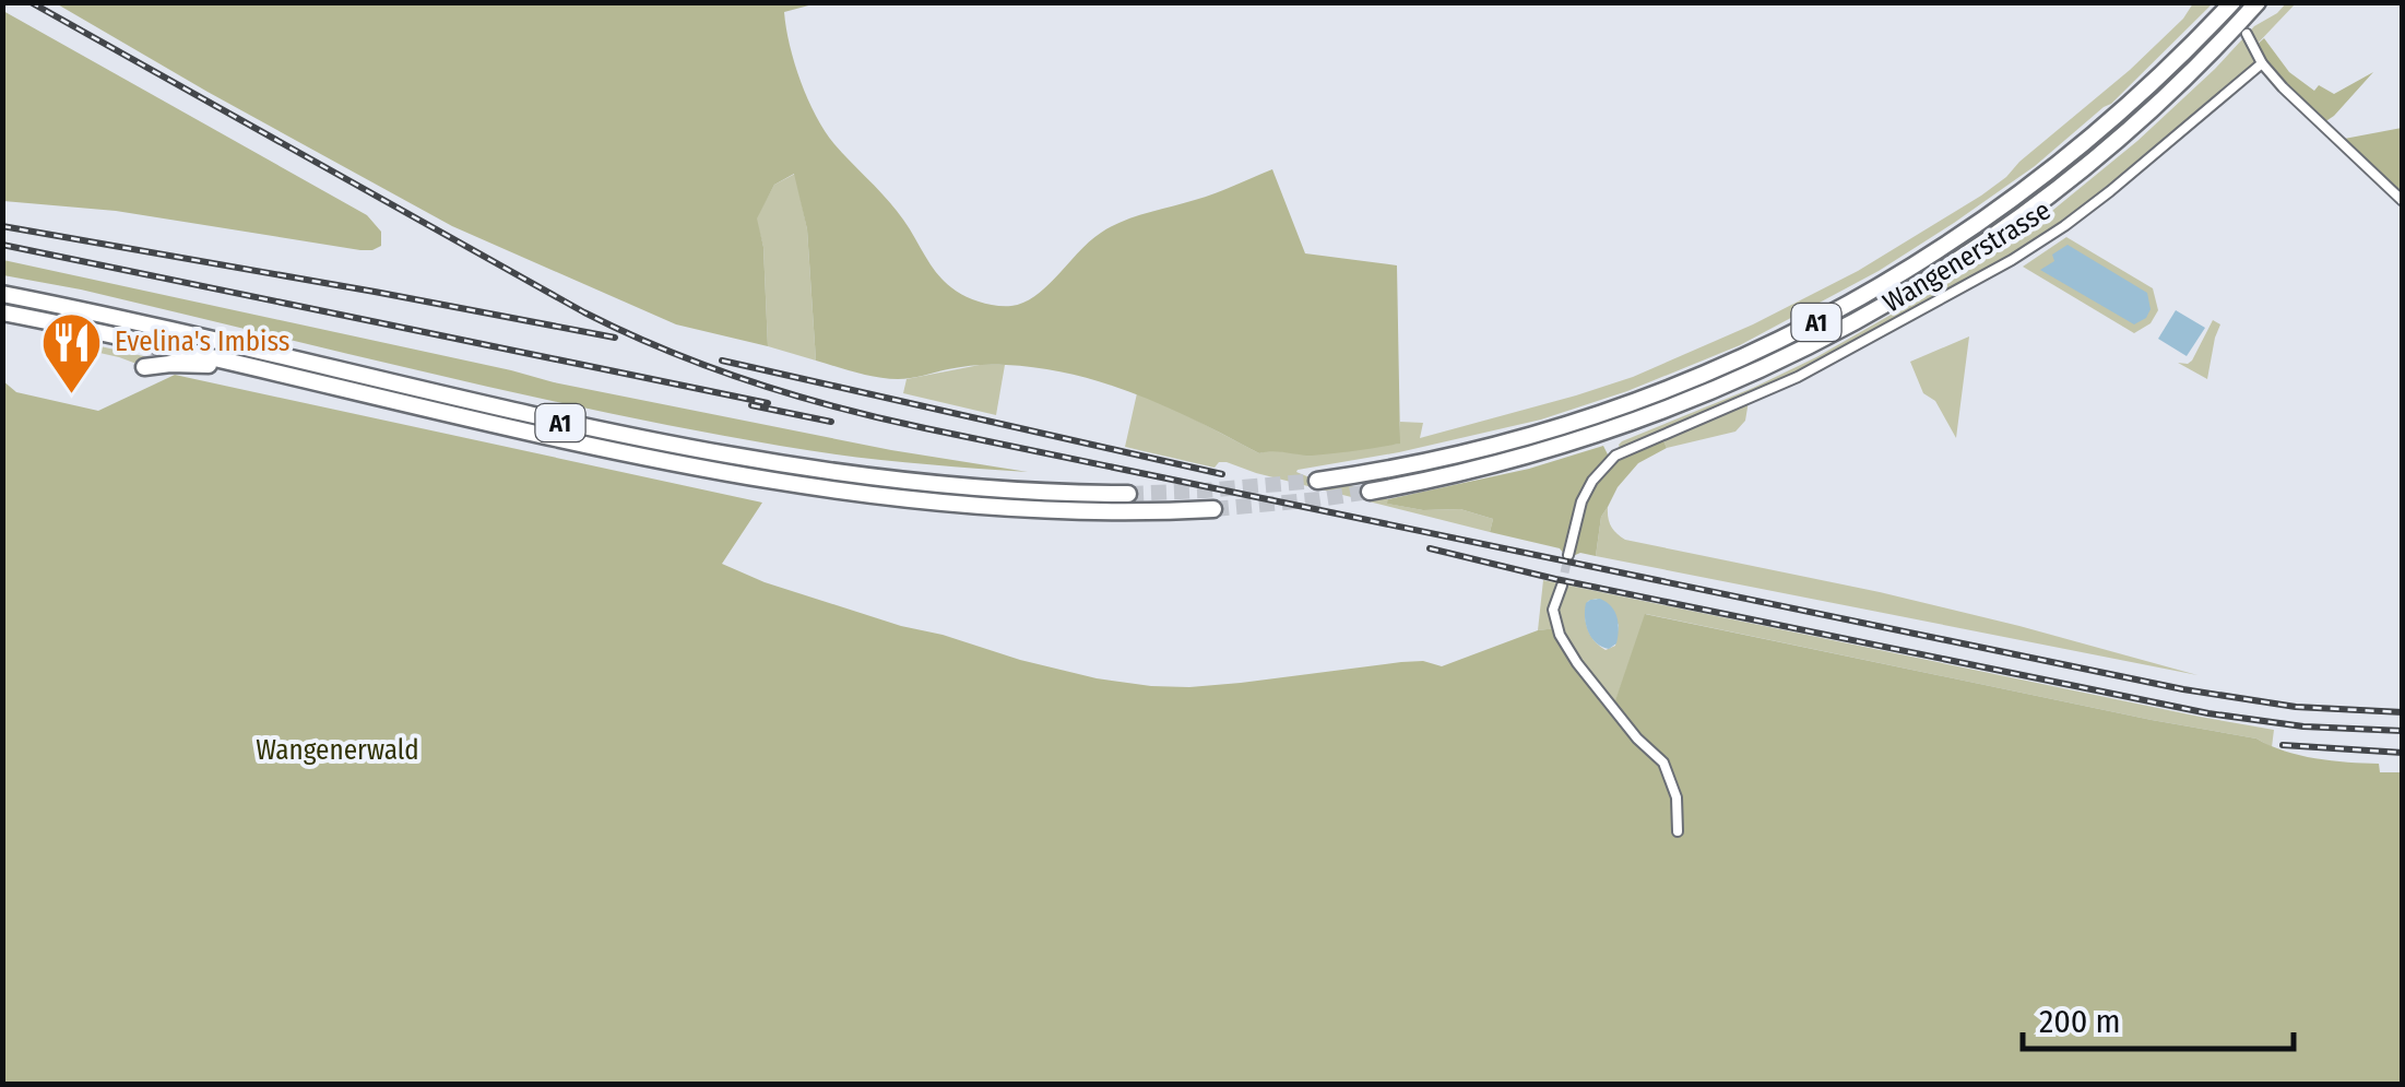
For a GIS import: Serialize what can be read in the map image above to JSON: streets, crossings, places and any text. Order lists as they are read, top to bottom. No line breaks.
{"streets":{"highway":["A1"],"street":["Wangenerstrasse"]},"parks":["Wangenerwald"],"places":{"restaurant":["Evelina's Imbiss"]},"scale_bar":"200 m"}
